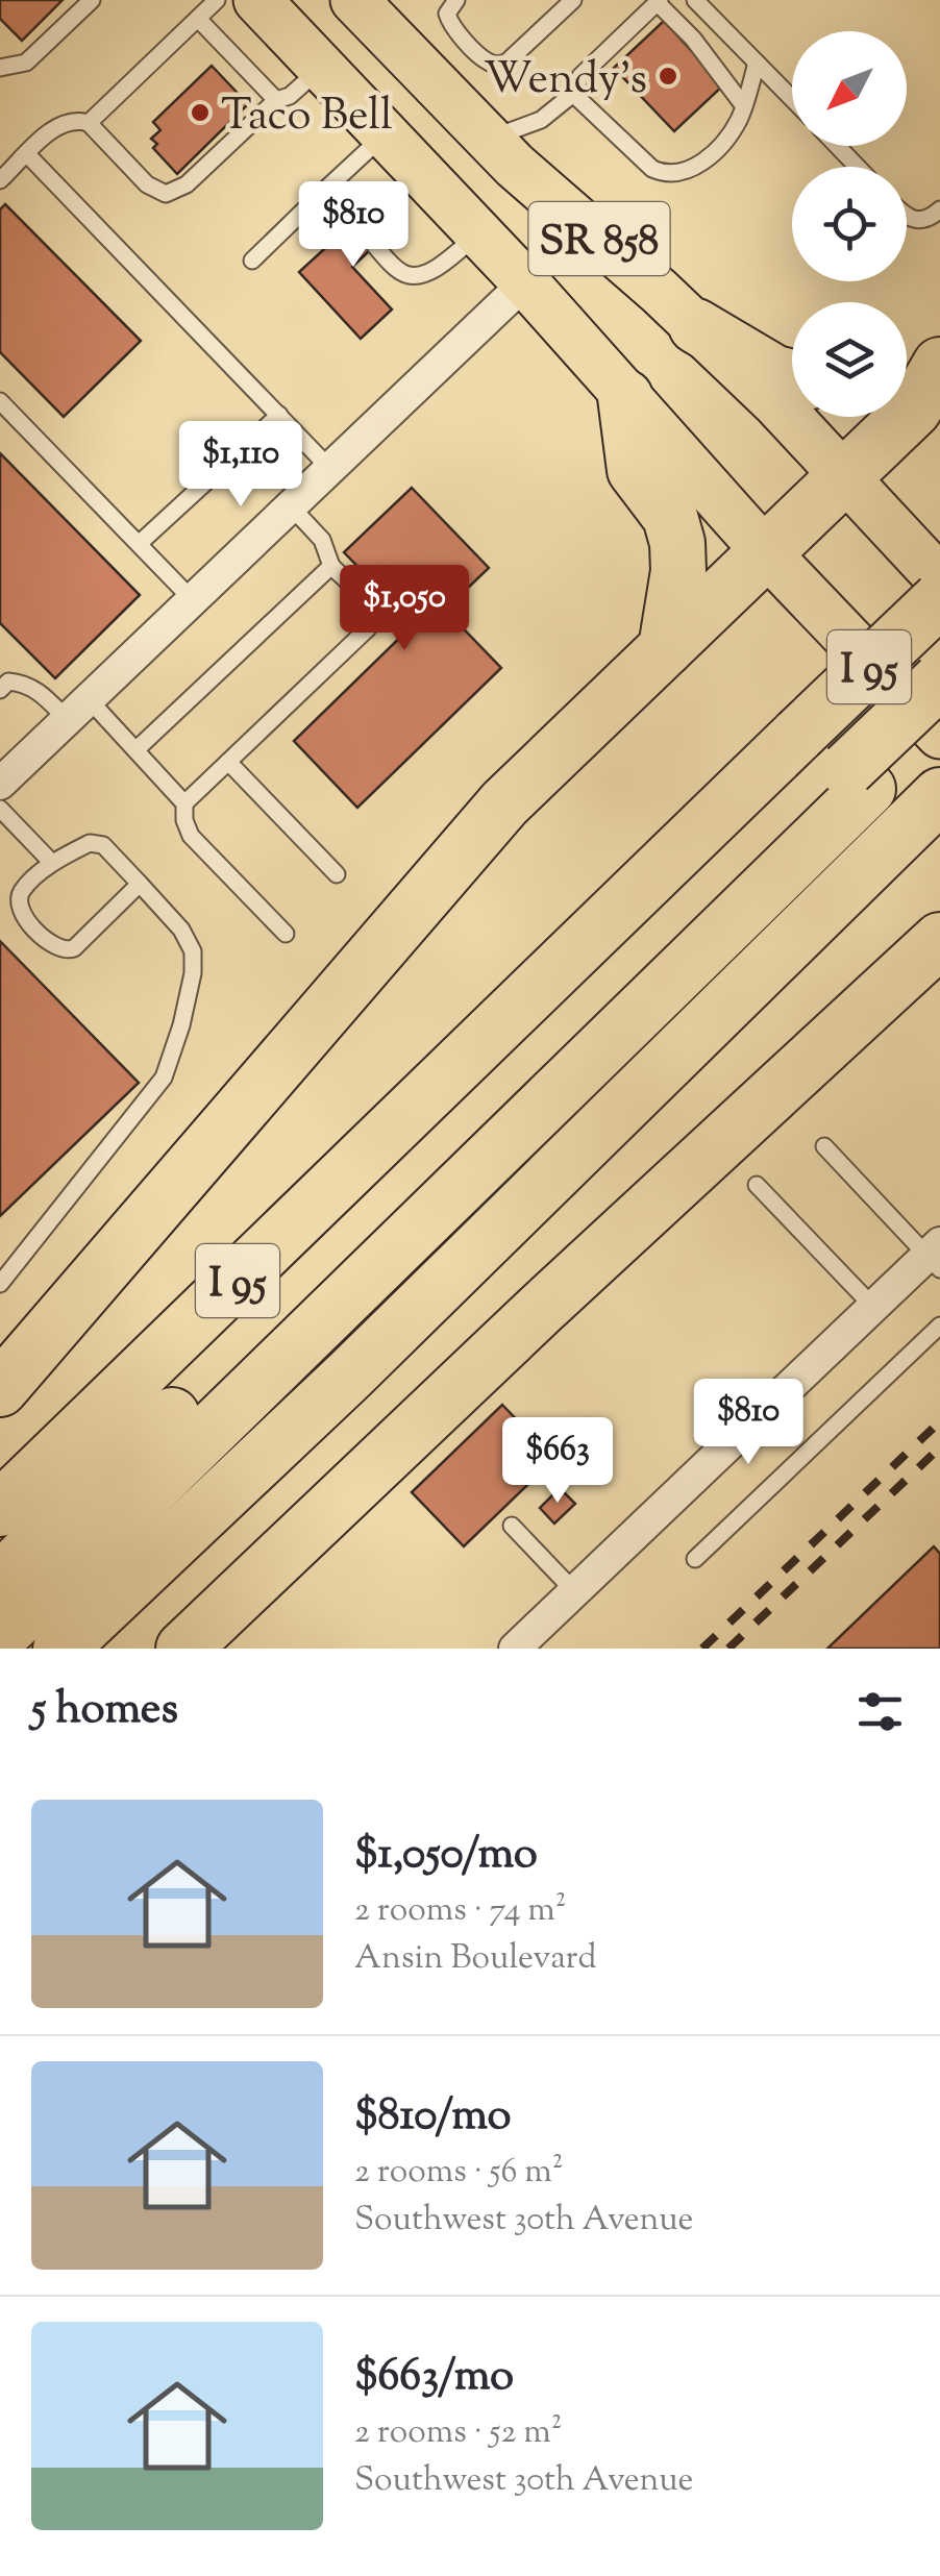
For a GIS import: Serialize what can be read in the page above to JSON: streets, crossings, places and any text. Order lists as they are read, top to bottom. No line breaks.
{"streets":{"highway":["I 95"],"main road":["SR 858"]},"places":["Wendy's","Taco Bell"],"north":"bottom left","page":{"price":["$810","$1,110","$1,050","$810","$663"],"heading":"5 homes","list":[{"name":"$1,050/mo","note":"2 rooms · 74 m² · Ansin Boulevard"},{"name":"$810/mo","note":"2 rooms · 56 m² · Southwest 30th Avenue"},{"name":"$663/mo","note":"2 rooms · 52 m² · Southwest 30th Avenue"}]}}
